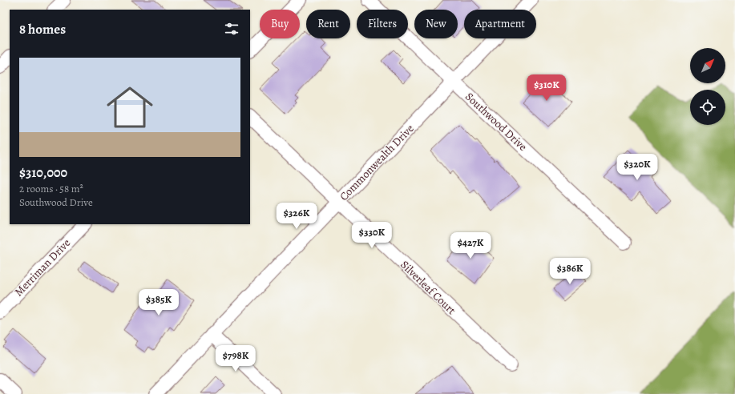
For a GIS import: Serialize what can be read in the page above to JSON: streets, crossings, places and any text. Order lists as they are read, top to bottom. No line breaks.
{"streets":{"street":["Southwood Drive","Commonwealth Drive","Merriman Drive","Silverleaf Court"]},"crossings":[["Southwood Drive","Commonwealth Drive"],["Commonwealth Drive","Silverleaf Court"]],"north":"top right","page":{"chip":["Buy","Rent","Filters","New","Apartment"],"heading":"8 homes","list":[{"name":"$310,000","note":"2 rooms · 58 m² · Southwood Drive"}],"price":["$310K","$320K","$326K","$330K","$427K","$386K","$385K","$798K"]}}
